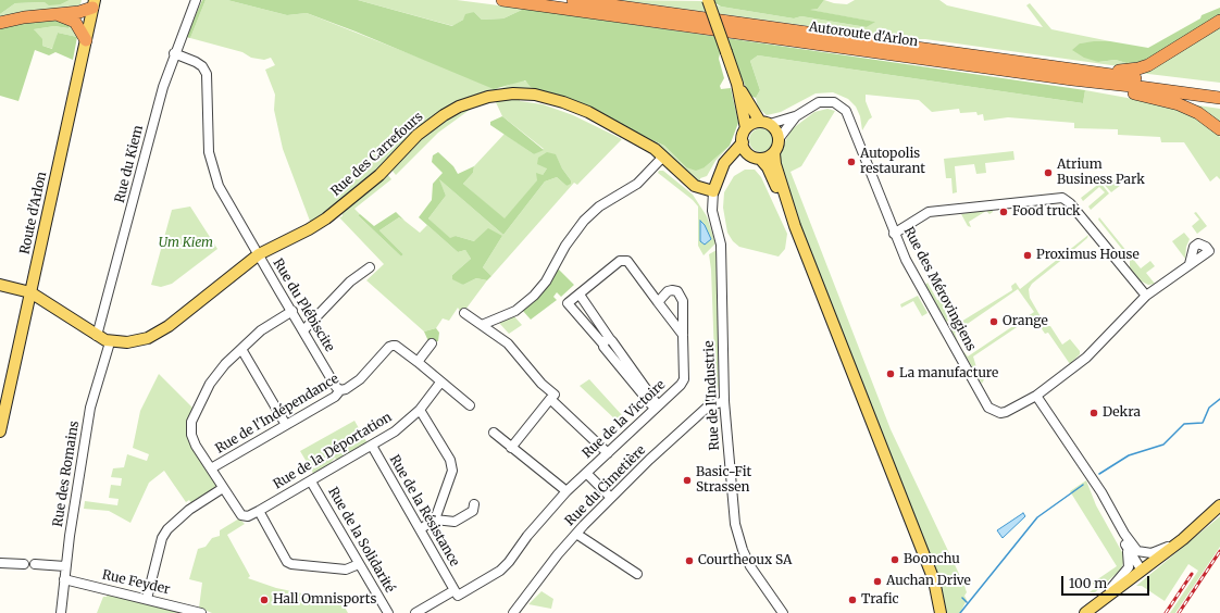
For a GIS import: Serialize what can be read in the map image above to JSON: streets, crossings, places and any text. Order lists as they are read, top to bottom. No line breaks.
{"streets":{"highway":["Autoroute d'Arlon"],"main road":["Rue des Carrefours","Route d'Arlon"],"street":["Rue du Kiem","Rue des Mérovingiens","Rue du Plébiscite","Rue de l'Industrie","Rue de l'Indépendance","Rue de la Victoire","Rue de la Déportation","Rue des Romains","Rue du Cimetière","Rue de la Résistance","Rue de la Solidarité","Rue Feyder"]},"crossings":[["Rue des Carrefours","Rue du Kiem"],["Rue des Carrefours","Route d'Arlon"],["Rue des Carrefours","Rue du Plébiscite"],["Rue des Carrefours","Rue de l'Industrie"],["Rue des Carrefours","Rue des Romains"],["Rue du Kiem","Rue du Plébiscite"],["Rue du Plébiscite","Rue de l'Indépendance"],["Rue de l'Industrie","Rue du Cimetière"],["Rue de la Victoire","Rue du Cimetière"],["Rue de la Victoire","Rue de la Résistance"],["Rue de la Déportation","Rue de la Résistance"],["Rue de la Déportation","Rue de la Solidarité"],["Rue des Romains","Rue Feyder"]],"parks":["Um Kiem"],"places":["Autopolis restaurant","Atrium Business Park","Food truck","Proximus House","Orange","La manufacture","Dekra","Basic-Fit Strassen","Boonchu","Courtheoux SA","Auchan Drive","Hall Omnisports","Trafic"],"scale_bar":"100 m"}
